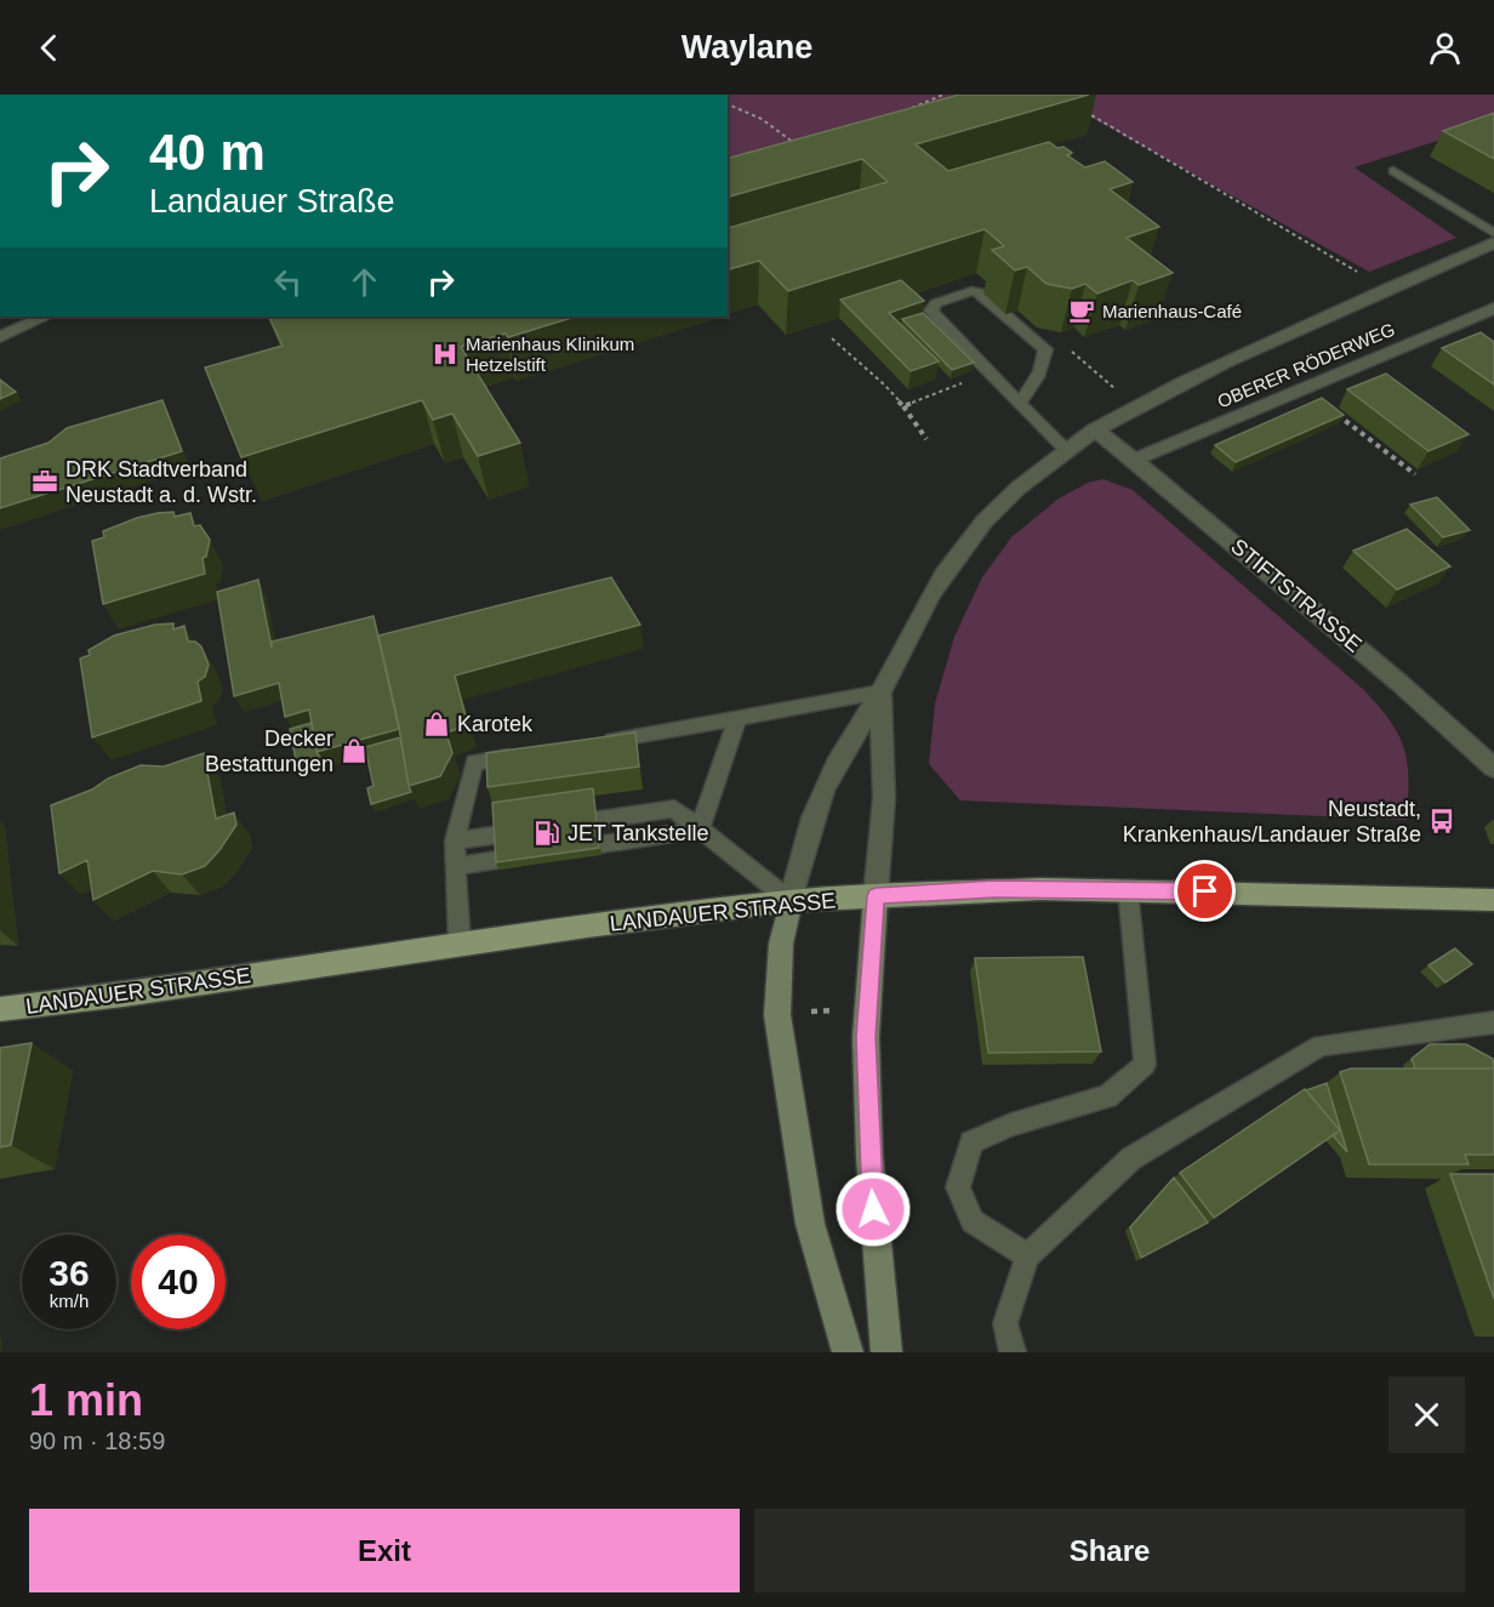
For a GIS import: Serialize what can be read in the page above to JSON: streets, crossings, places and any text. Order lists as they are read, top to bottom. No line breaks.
{"streets":{"main road":["LANDAUER STRASSE"],"street":["OBERER RÖDERWEG","STIFTSTRASSE"]},"crossings":[["OBERER RÖDERWEG","STIFTSTRASSE"]],"places":{"cafe":["Marienhaus-Café"],"hospital":["Marienhaus Klinikum Hetzelstift"],"office":["DRK Stadtverband Neustadt a. d. Wstr."],"shop":["Karotek","Decker Bestattungen"],"bus stop":["Neustadt, Krankenhaus/Landauer Straße"],"fuel station":["JET Tankstelle"]},"page":{"header":"Waylane","turn":["40 m","Landauer Straße"],"speed":"36 km/h","limit":"40","heading":["1 min","90 m · 18:59"],"buttons":["Exit","Share"]}}
